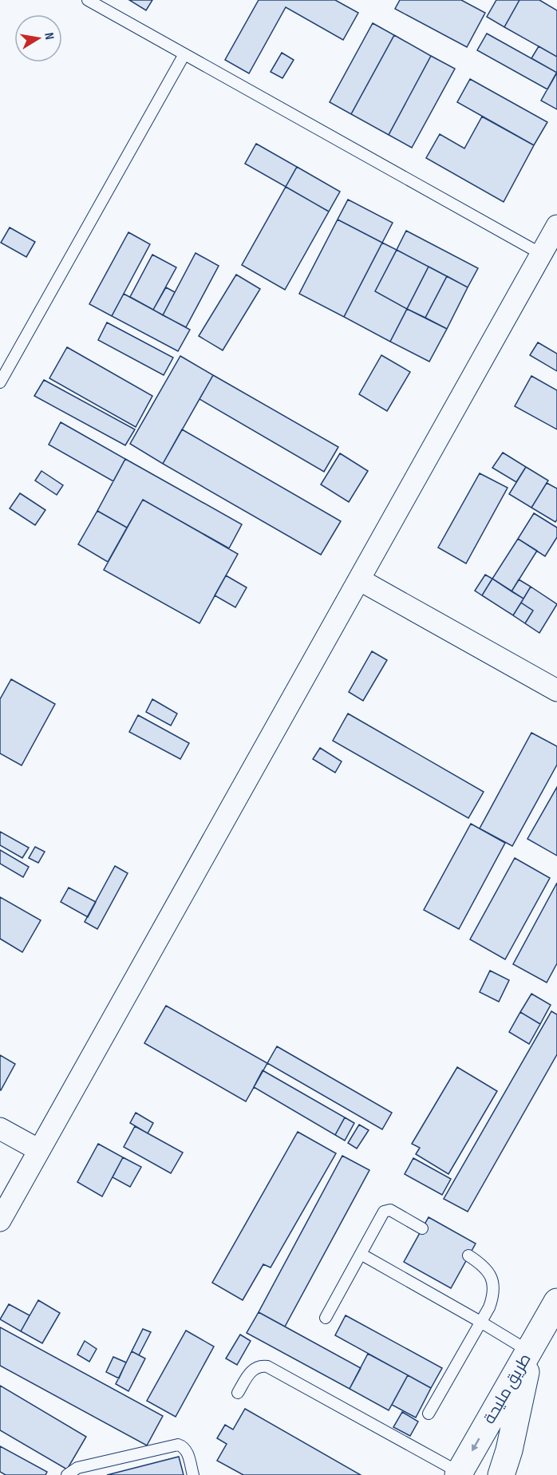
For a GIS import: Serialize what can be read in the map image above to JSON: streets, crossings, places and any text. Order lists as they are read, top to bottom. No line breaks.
{"streets":{"main road":["طريق مليحة"]},"north":"right"}
